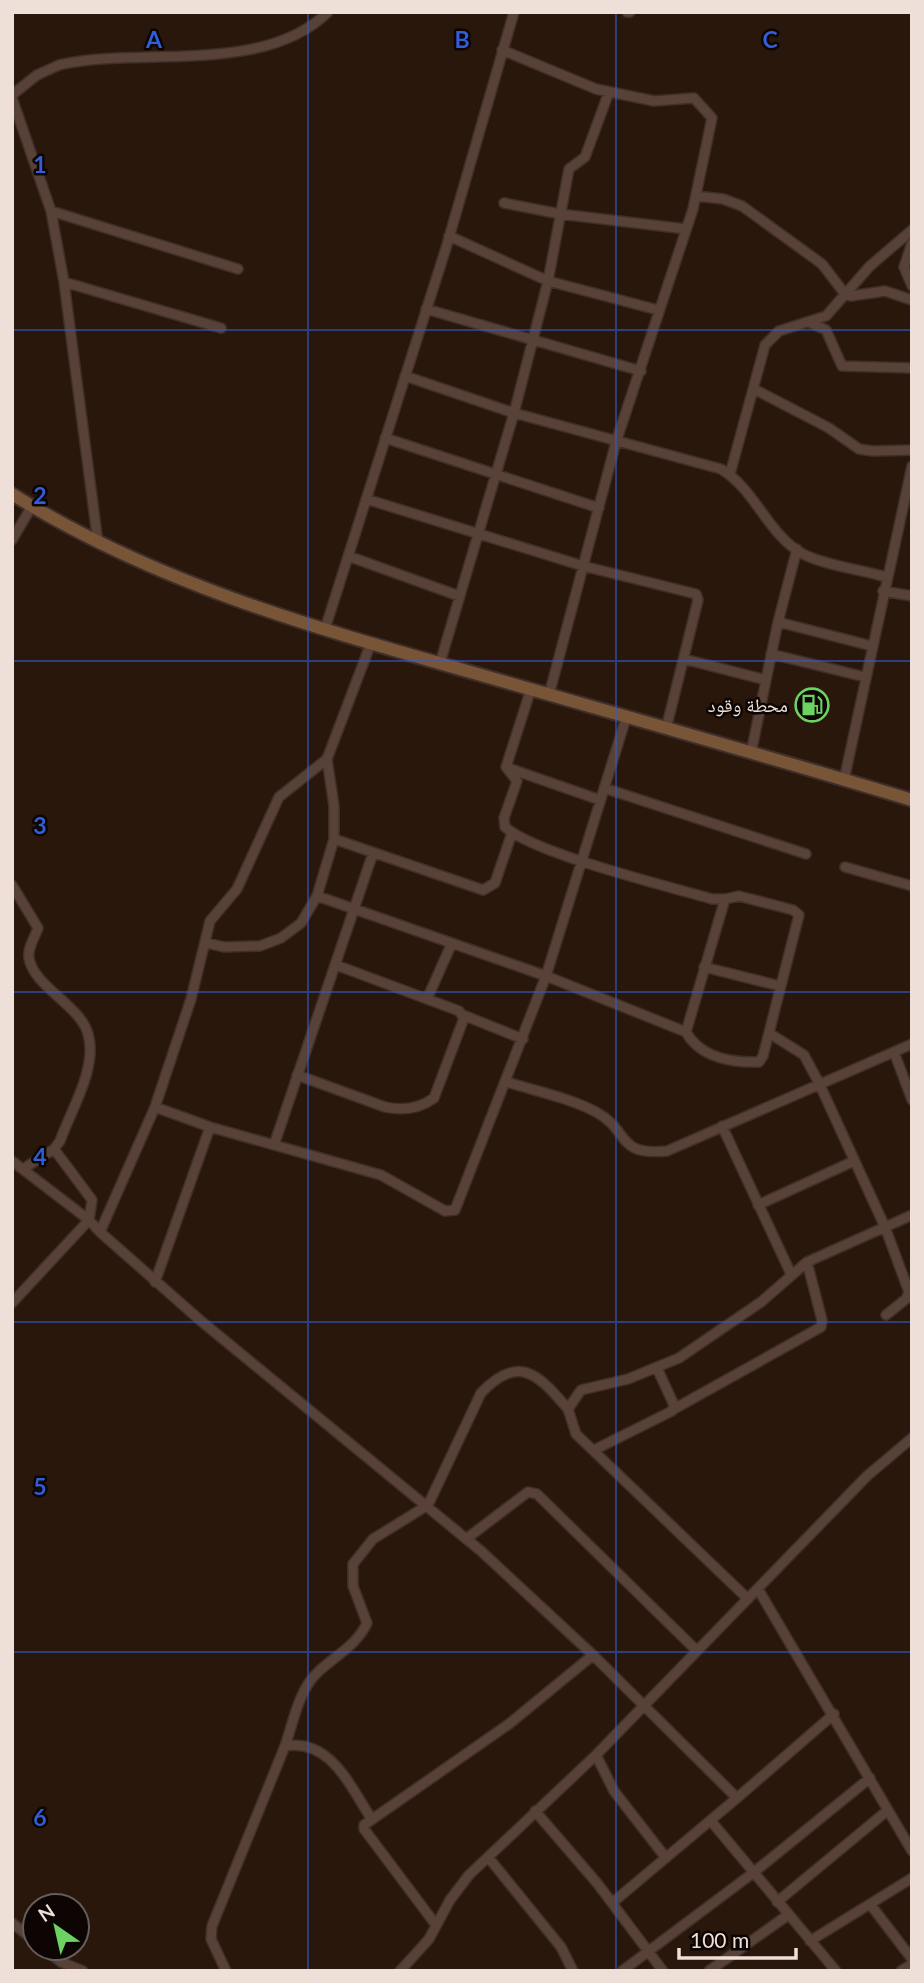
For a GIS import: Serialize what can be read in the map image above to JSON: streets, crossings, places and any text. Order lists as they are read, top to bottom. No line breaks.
{"places":{"fuel station":["محطة وقود"]},"scale_bar":"100 m","north":"top left","grid":{"columns":["A","B","C"],"rows":["1","2","3","4","5","6"]}}
